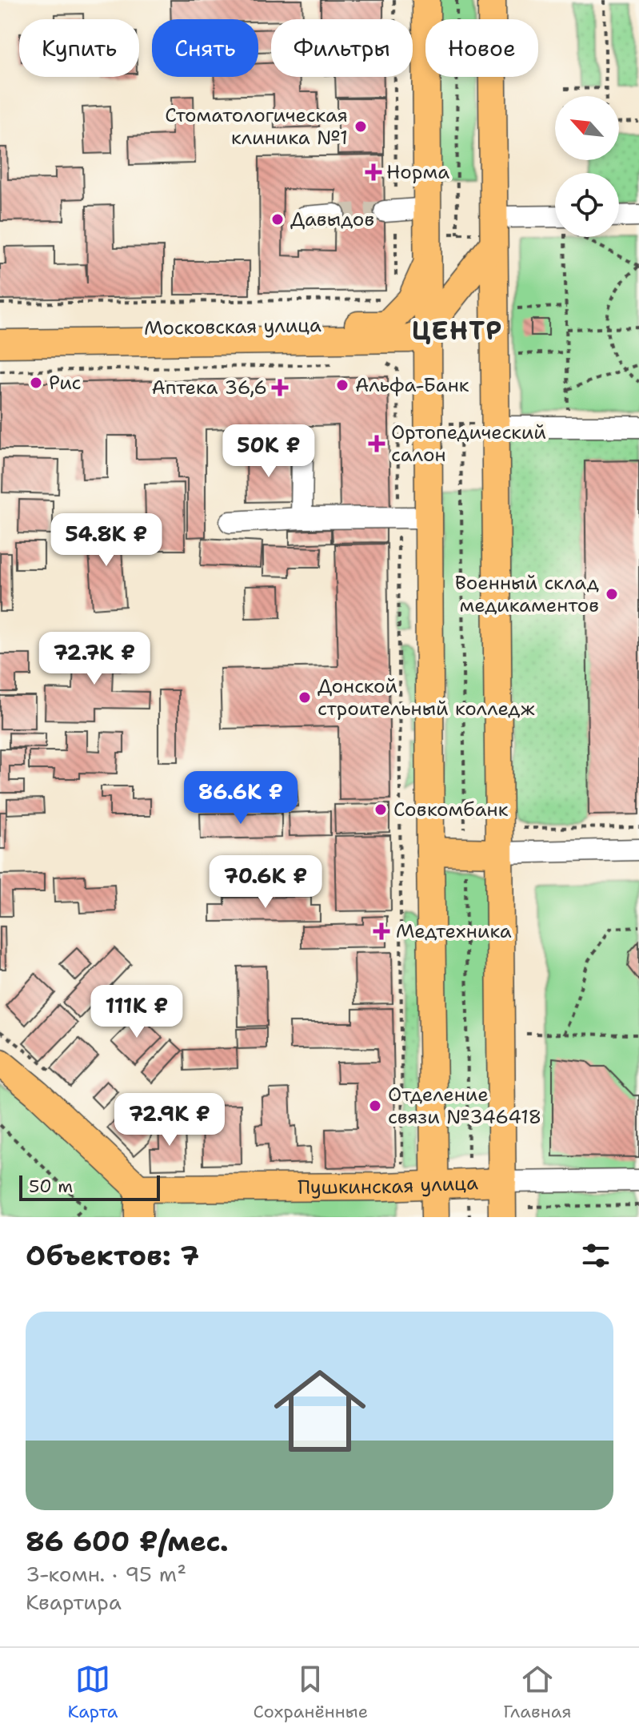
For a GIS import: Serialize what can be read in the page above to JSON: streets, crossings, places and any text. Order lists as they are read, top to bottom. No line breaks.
{"streets":{"main road":["Московская улица","Пушкинская улица"]},"districts":["ЦЕНТР"],"places":{"other":["Стоматологическая клиника №1","Давыдов","Рис","Альфа-Банк","Военный склад медикаментов","Донской строительный колледж","Совкомбанк","Отделение связи №346418"],"health":["Норма","Аптека 36,6","Ортопедический салон","Медтехника"]},"scale_bar":"50 m","north":"top left","page":{"chip":["Купить","Снять","Фильтры","Новое"],"price":["50K ₽","54.8K ₽","72.7K ₽","86.6K ₽","70.6K ₽","111K ₽","72.9K ₽"],"scale":"50 m","heading":"Объектов: 7","list":[{"name":"86 600 ₽/мес.","note":"3-комн. · 95 m² · Квартира"}],"tabs":["Карта","Сохранённые","Главная"]}}
